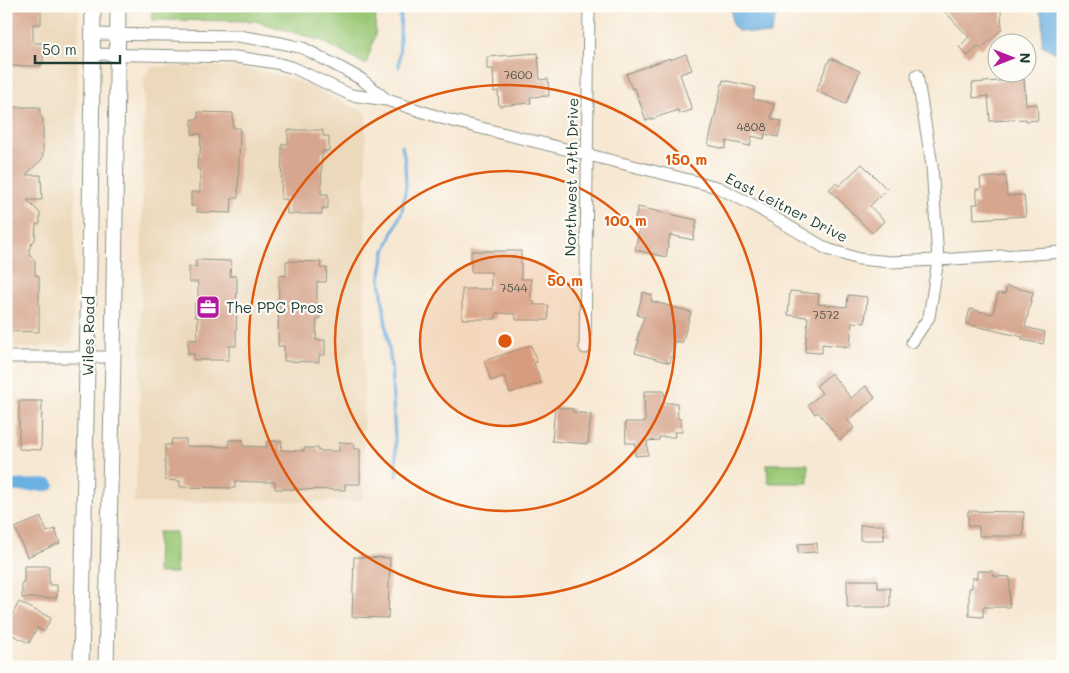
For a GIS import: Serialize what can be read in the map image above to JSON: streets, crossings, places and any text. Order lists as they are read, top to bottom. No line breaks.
{"streets":{"main road":["Wiles Road"],"street":["Northwest 47th Drive","East Leitner Drive"]},"crossings":[["Northwest 47th Drive","East Leitner Drive"],["East Leitner Drive","Wiles Road"]],"places":{"office":["The PPC Pros"]},"house_numbers":["7600","4808","7544","7572"],"scale_bar":"50 m","north":"right","rings":["150 m","100 m","50 m"]}
